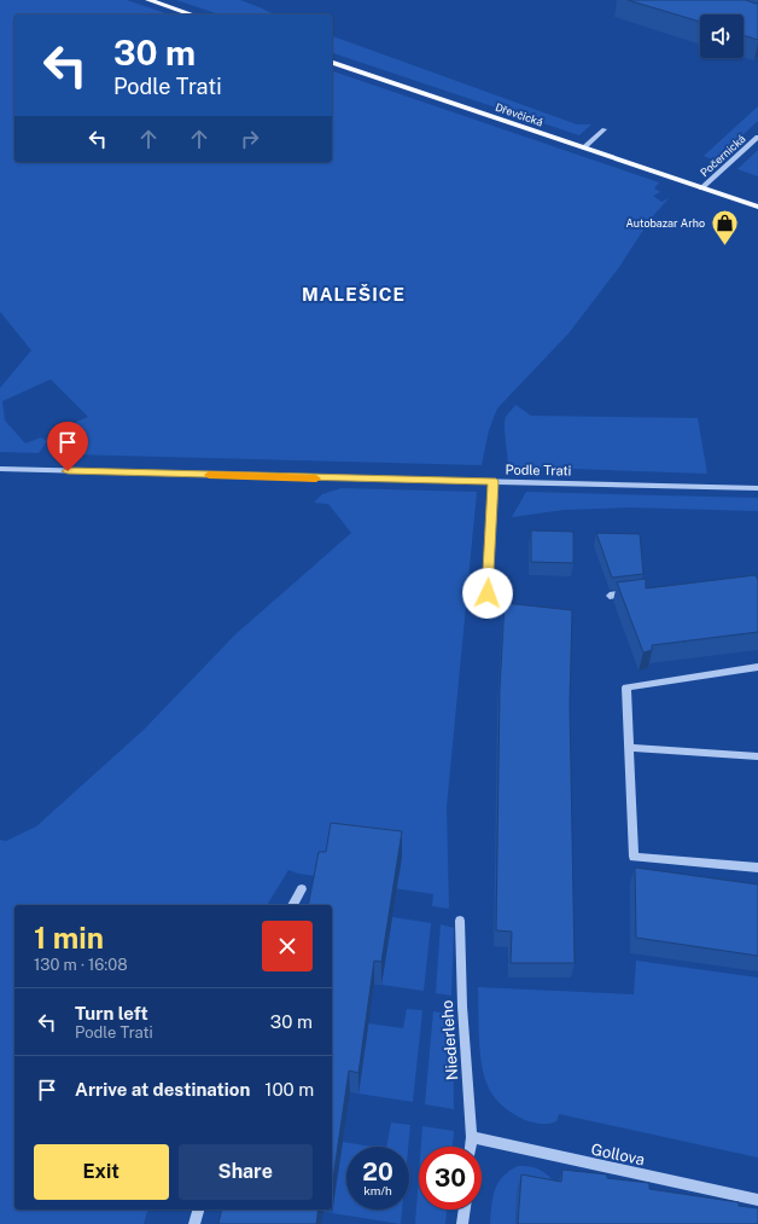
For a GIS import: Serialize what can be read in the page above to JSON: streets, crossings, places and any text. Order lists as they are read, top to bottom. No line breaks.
{"streets":{"main road":["Dřevčická"],"street":["Počernická","Podle Trati","Niederleho","Gollova"]},"crossings":[["Dřevčická","Počernická"],["Niederleho","Gollova"]],"districts":["MALEŠICE"],"places":{"shop":["Autobazar Arho"]},"page":{"turn":["30 m","Podle Trati"],"heading":["1 min","130 m · 16:08"],"list":[{"name":"Turn left","note":"Podle Trati","value":"30 m"},{"name":"Arrive at destination","value":"100 m"}],"buttons":["Exit","Share"],"speed":"20 km/h","limit":"30"}}
